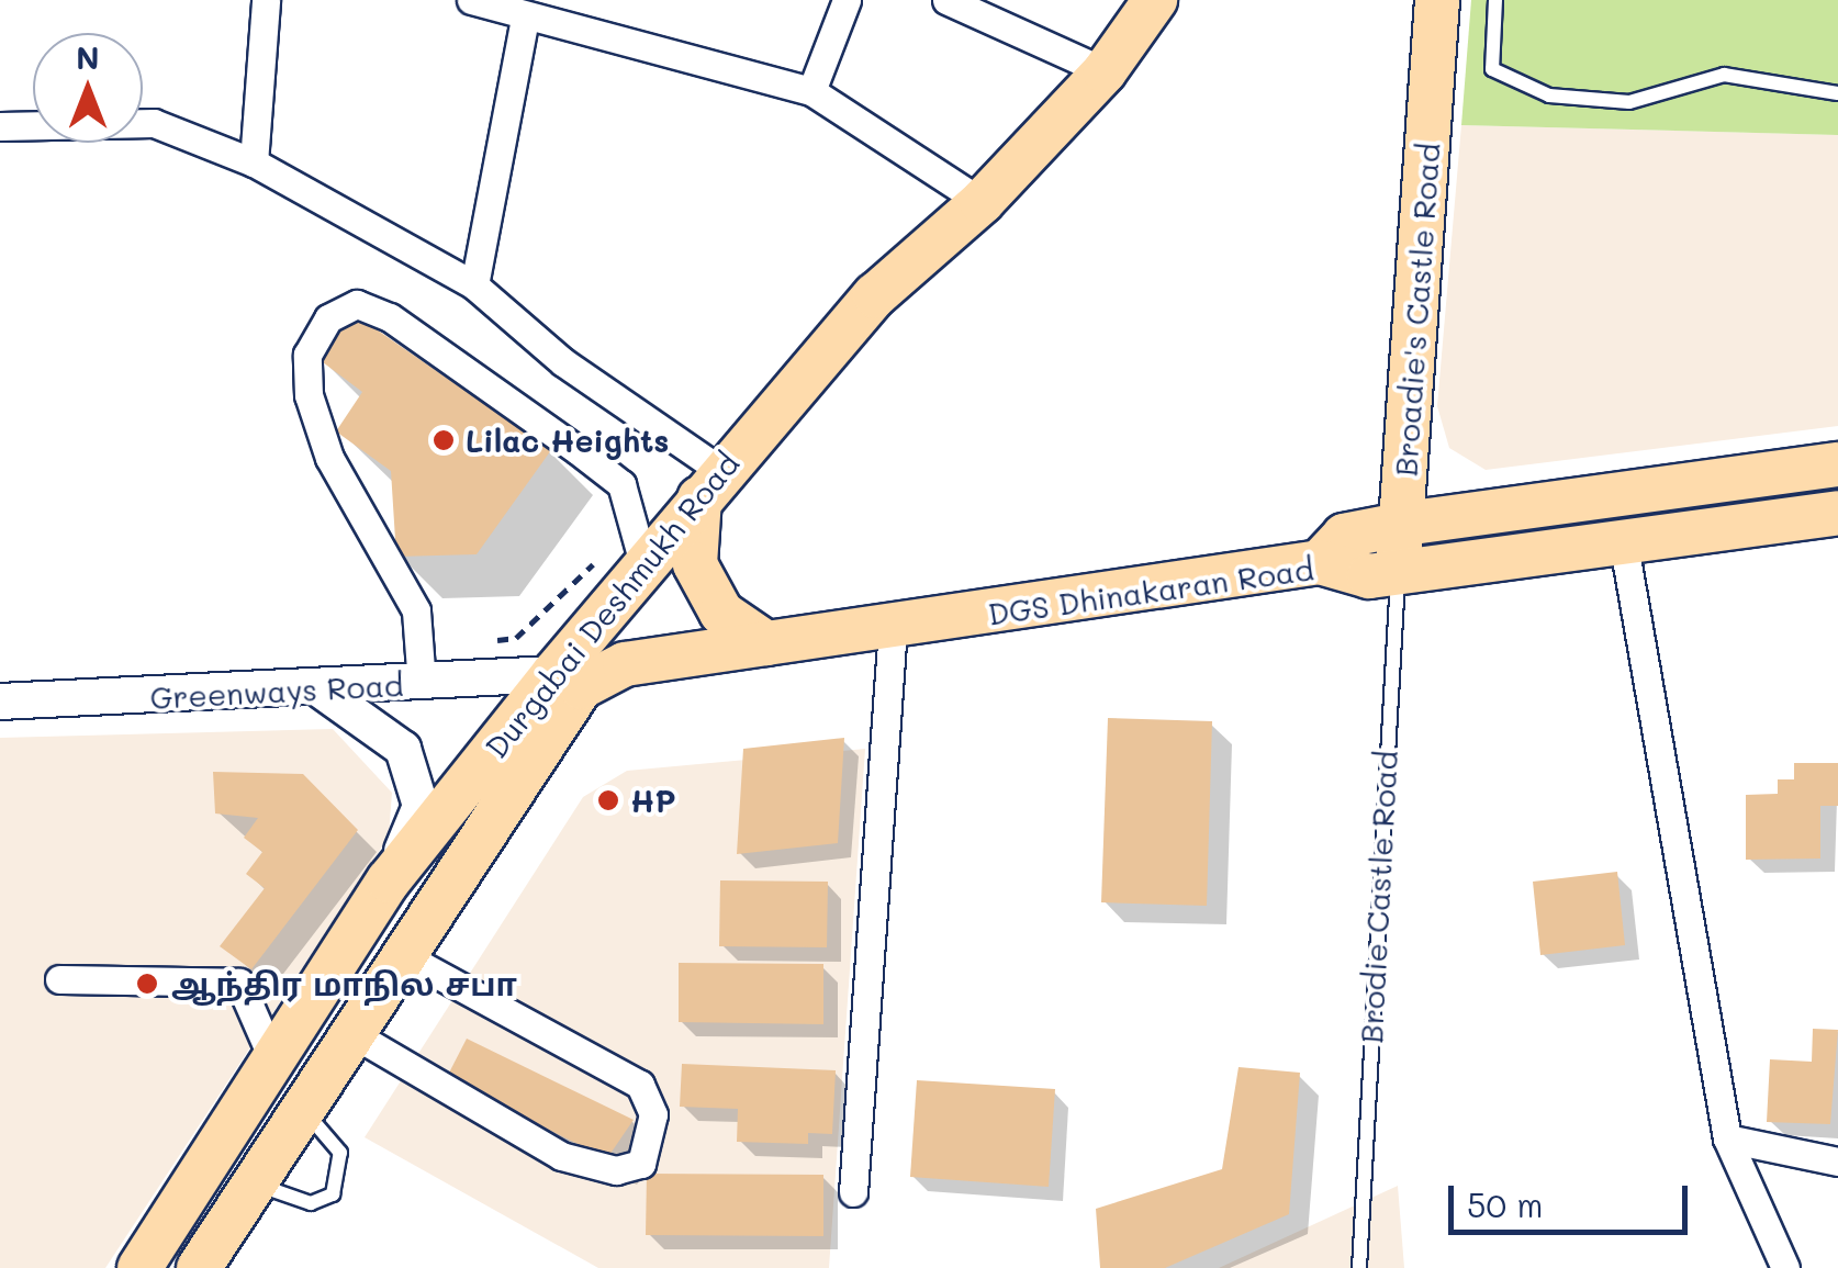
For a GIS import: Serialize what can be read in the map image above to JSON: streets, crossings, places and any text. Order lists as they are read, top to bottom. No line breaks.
{"streets":{"main road":["Broadie's Castle Road","DGS Dhinakaran Road","Durgabai Deshmukh Road","Brodie Castle Road"],"street":["Greenways Road"]},"crossings":[["Broadie's Castle Road","Brodie Castle Road"],["DGS Dhinakaran Road","Durgabai Deshmukh Road"],["DGS Dhinakaran Road","Brodie Castle Road"],["Durgabai Deshmukh Road","Greenways Road"]],"places":["Lilac Heights","HP","ஆந்திர மாநில சபா"],"scale_bar":"50 m","north":"top"}
